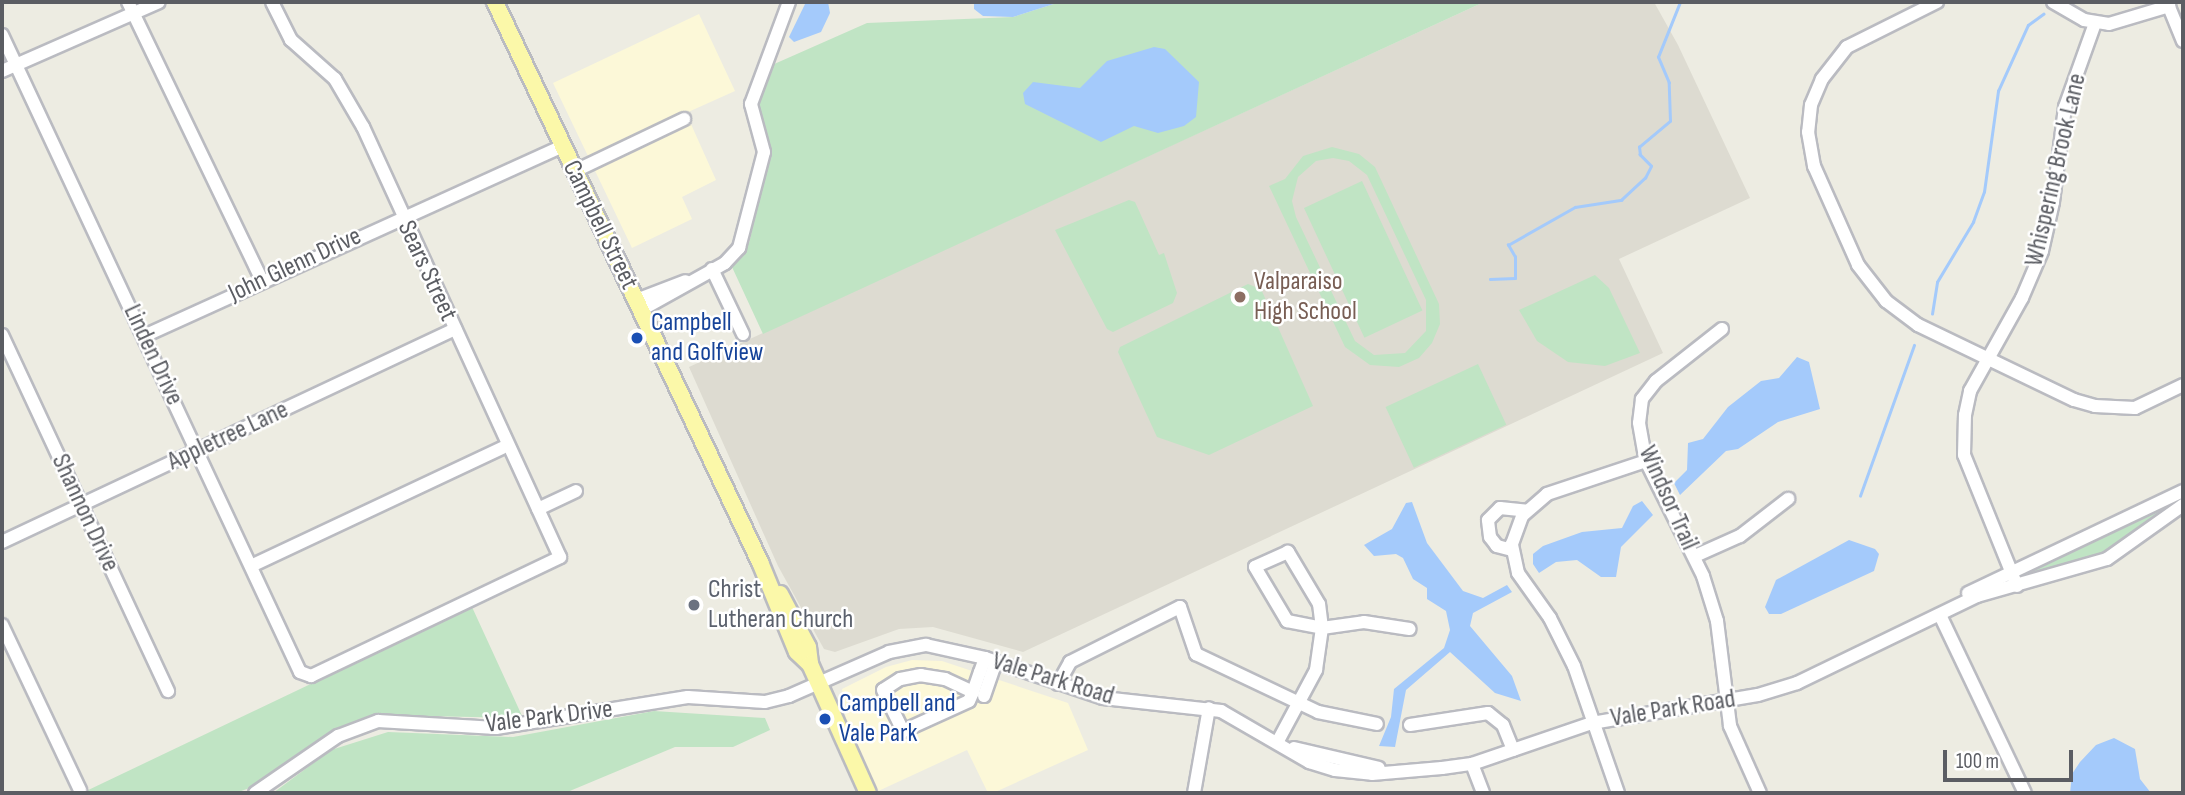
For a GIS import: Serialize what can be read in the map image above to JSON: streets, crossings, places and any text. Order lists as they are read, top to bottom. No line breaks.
{"streets":{"main road":["Campbell Street"],"street":["Whispering Brook Lane","John Glenn Drive","Sears Street","Linden Drive","Appletree Lane","Windsor Trail","Shannon Drive","Vale Park Road","Vale Park Drive"]},"crossings":[["Whispering Brook Lane","Vale Park Road"],["Campbell Street","John Glenn Drive"],["Campbell Street","Vale Park Road"],["Campbell Street","Vale Park Drive"],["John Glenn Drive","Sears Street"],["John Glenn Drive","Linden Drive"],["Sears Street","Linden Drive"],["Sears Street","Appletree Lane"],["Linden Drive","Appletree Lane"],["Appletree Lane","Shannon Drive"],["Windsor Trail","Vale Park Road"],["Vale Park Road","Vale Park Drive"]],"places":["Valparaiso High School","Campbell and Golfview","Christ Lutheran Church","Campbell and Vale Park"],"scale_bar":"100 m"}
